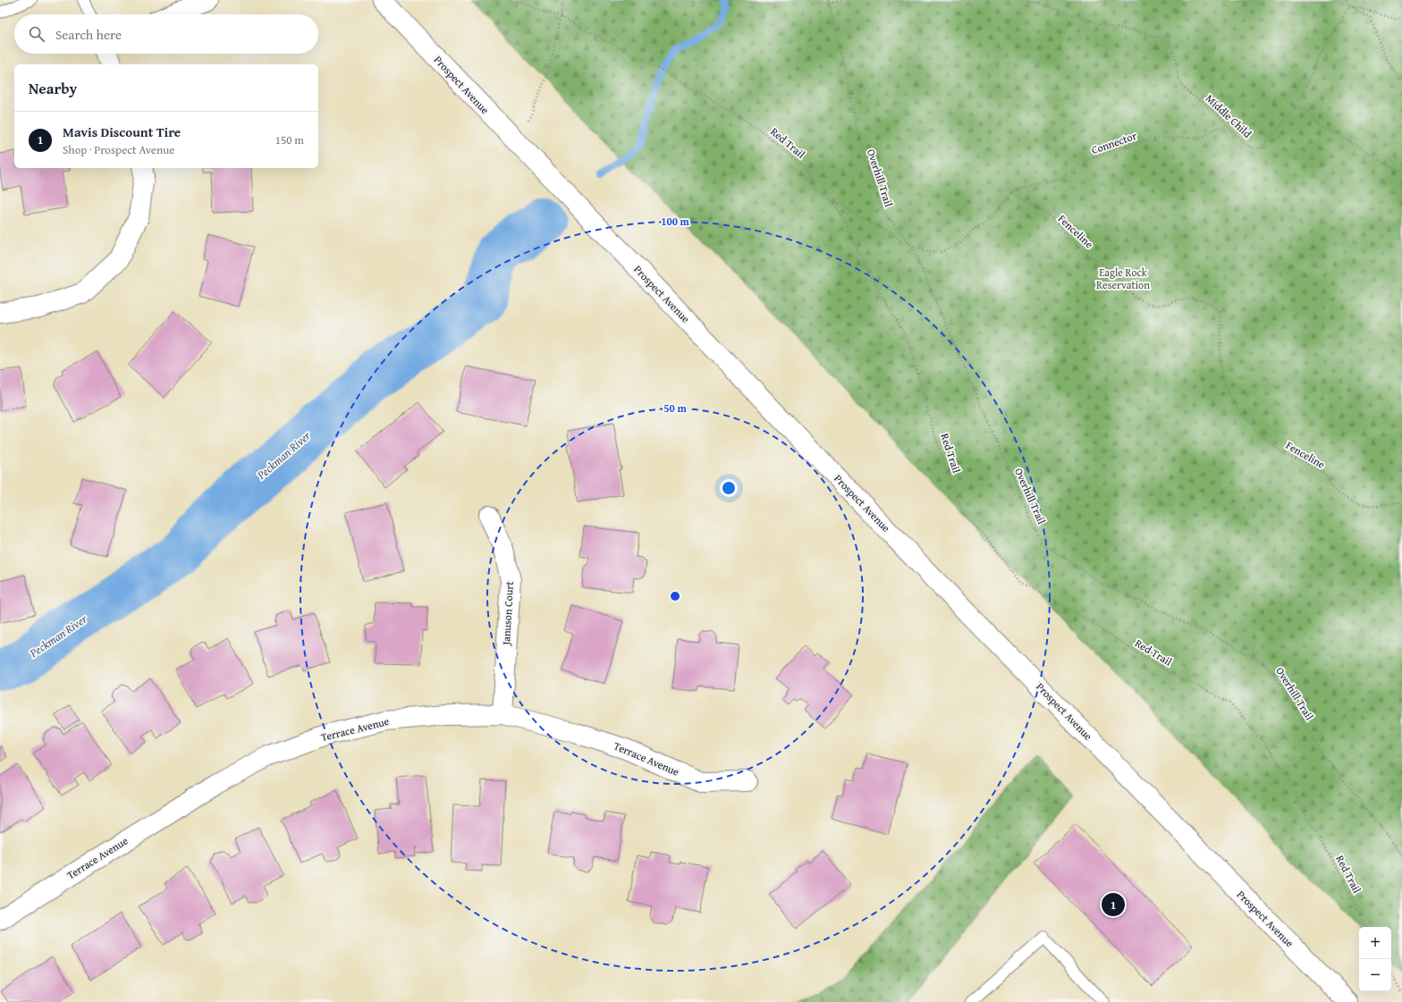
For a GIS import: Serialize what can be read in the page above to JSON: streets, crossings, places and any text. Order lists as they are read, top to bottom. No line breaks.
{"streets":{"main road":["Prospect Avenue","Januson Court","Terrace Avenue"],"path":["Middle Child","Red Trail","Connector","Overhill Trail","Fenceline"]},"crossings":[["Middle Child","Connector"],["Connector","Fenceline"],["Januson Court","Terrace Avenue"]],"water":["Peckman River"],"parks":["Eagle Rock Reservation"],"page":{"search":"Search here","heading":"Nearby","list":[{"mark":"1","name":"Mavis Discount Tire","note":"Shop · Prospect Avenue","value":"150 m"}],"pins":"1","map_buttons":["+","−"]},"rings":["100 m","50 m"]}
